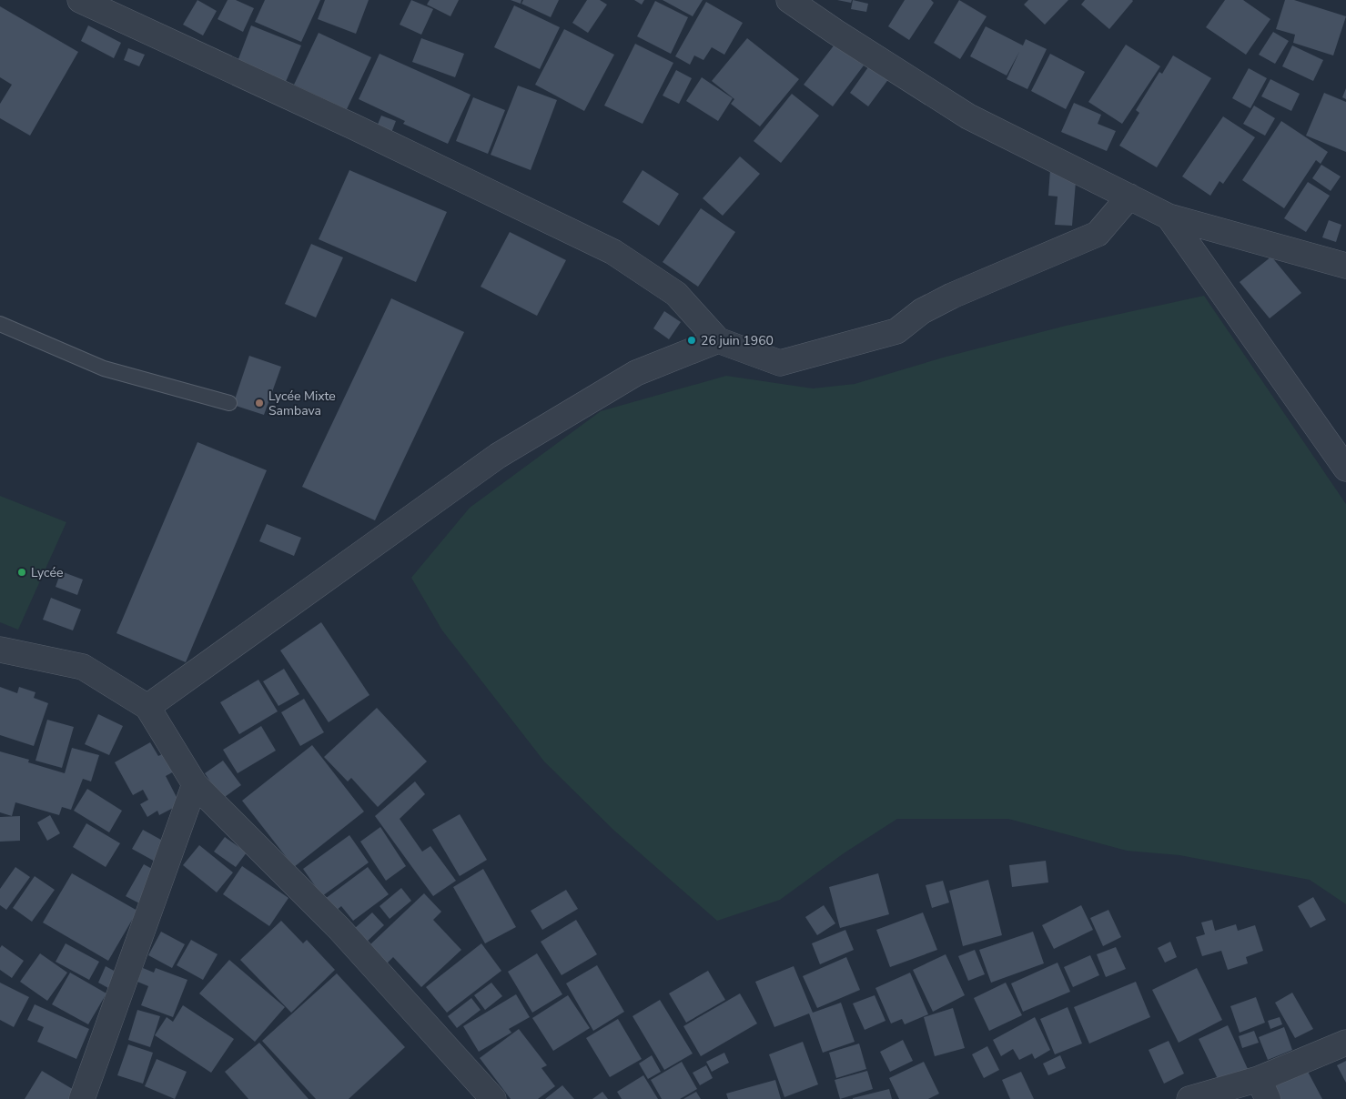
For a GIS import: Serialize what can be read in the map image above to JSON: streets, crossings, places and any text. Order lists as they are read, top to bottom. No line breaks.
{"places":["26 juin 1960","Lycée Mixte Sambava","Lycée"]}
